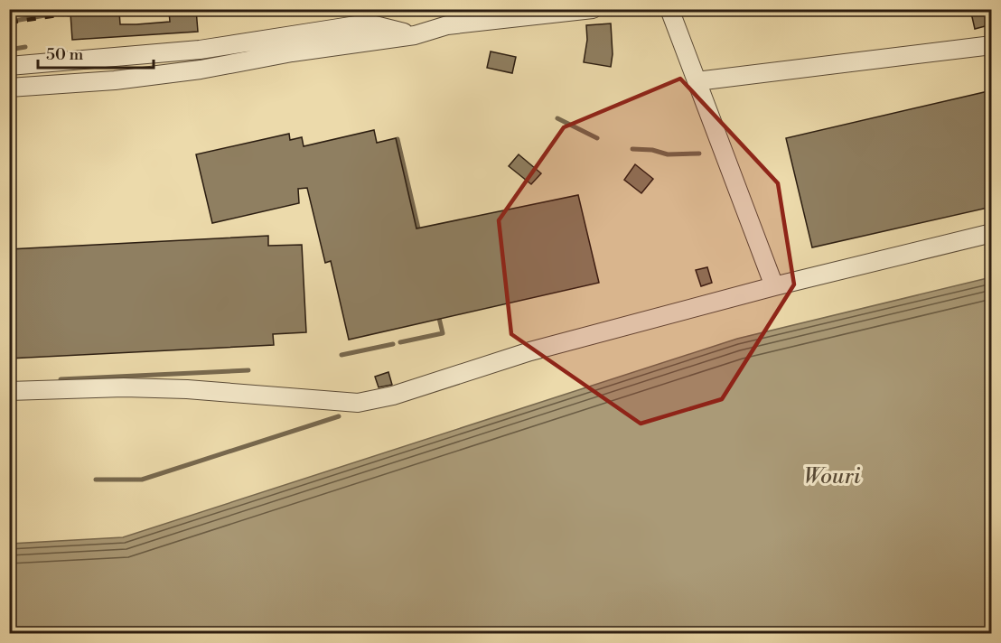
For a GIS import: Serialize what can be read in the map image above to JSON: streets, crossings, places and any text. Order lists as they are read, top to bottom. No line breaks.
{"water":["Wouri"],"scale_bar":"50 m"}
